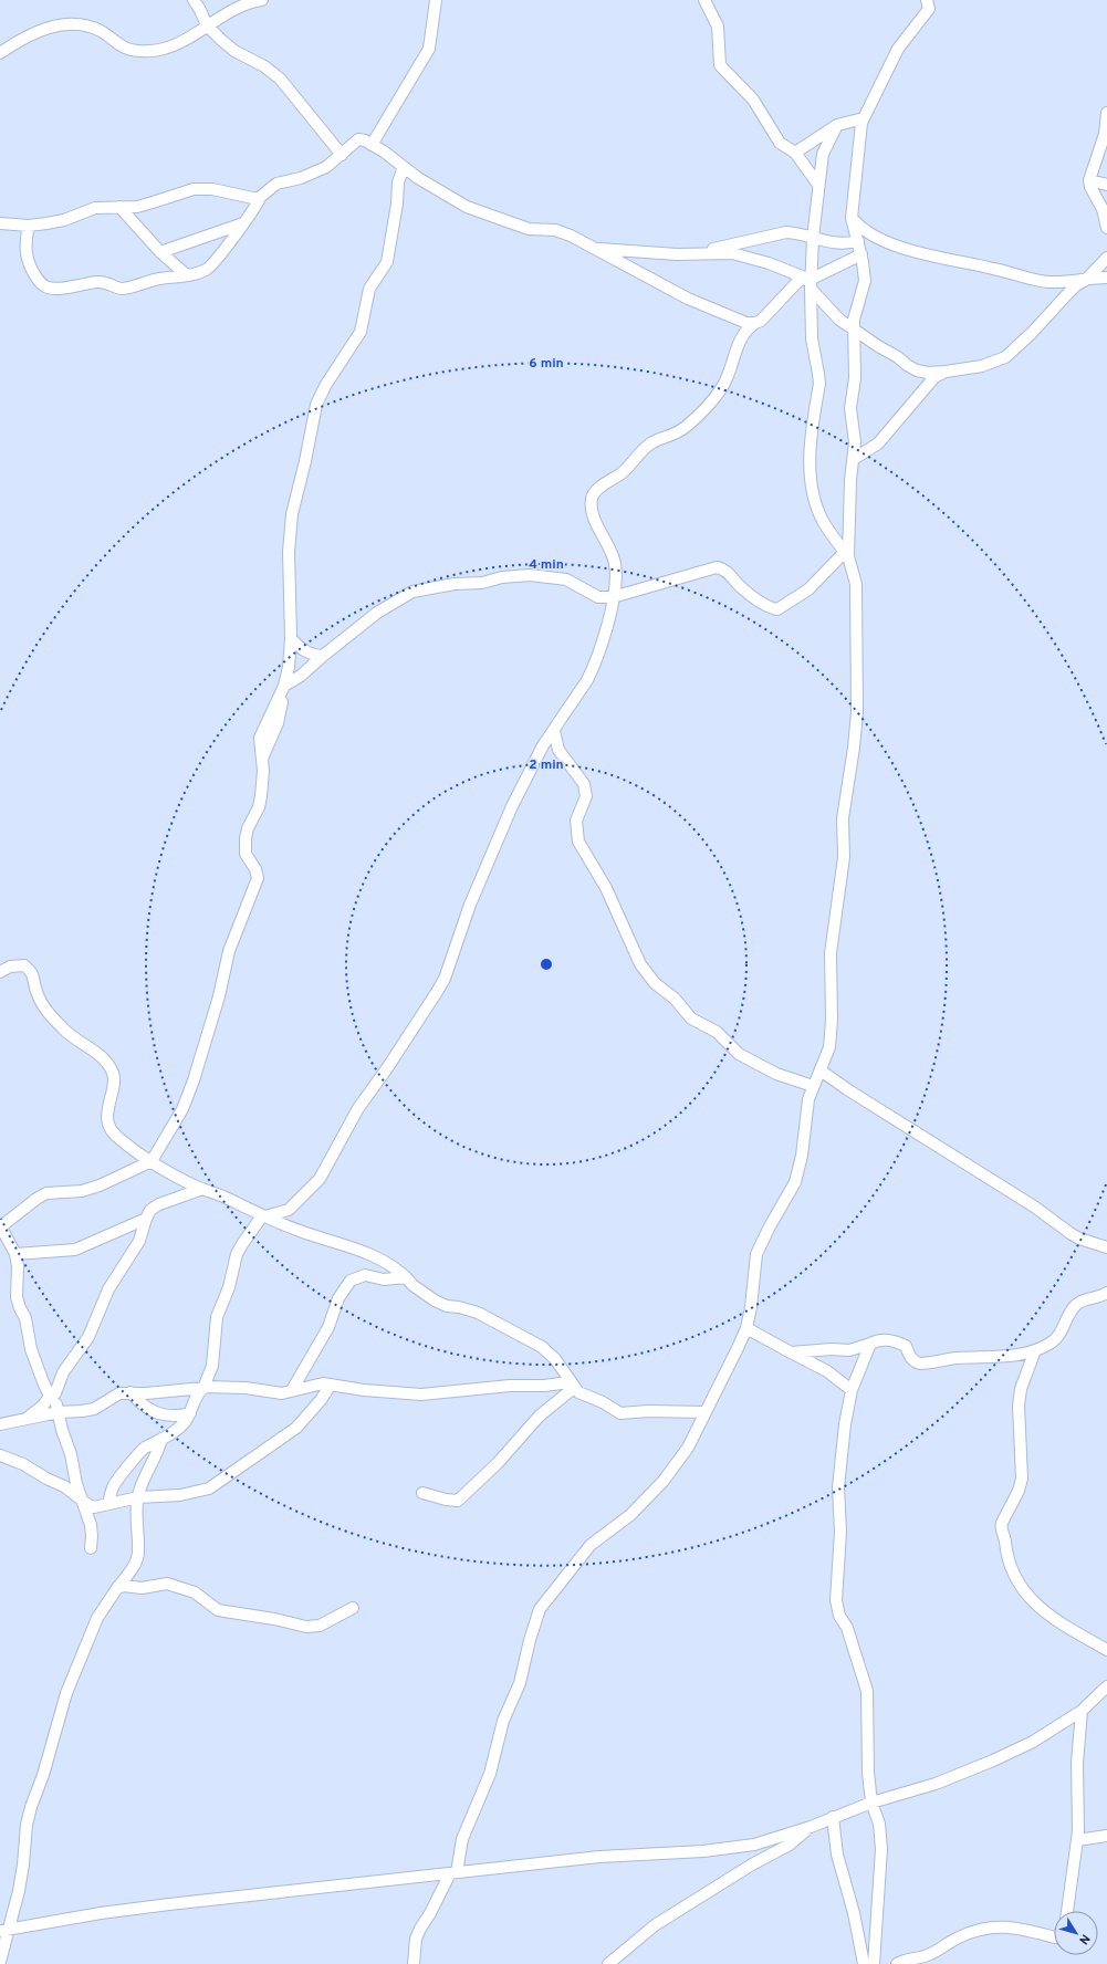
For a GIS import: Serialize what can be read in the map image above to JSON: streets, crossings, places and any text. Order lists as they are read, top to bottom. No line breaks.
{"north":"bottom right","rings":["6 min","4 min","2 min"]}
